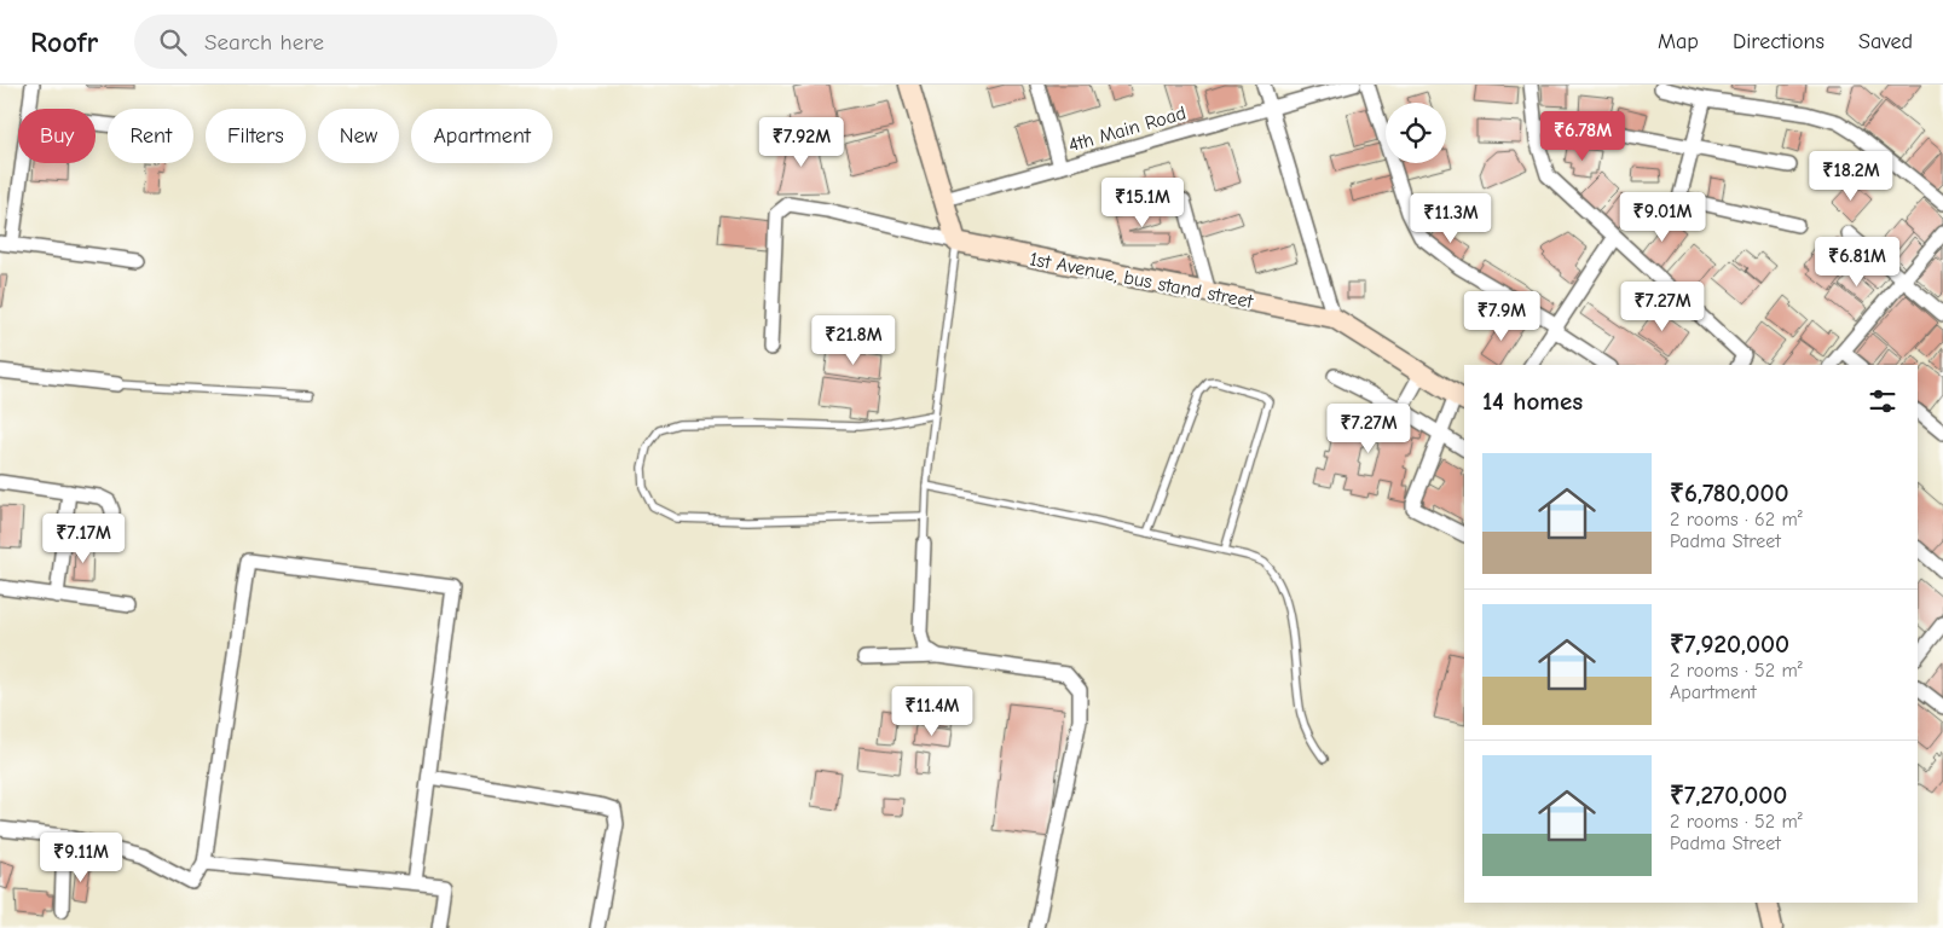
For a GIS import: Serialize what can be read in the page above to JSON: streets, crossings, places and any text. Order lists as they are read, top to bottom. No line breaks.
{"streets":{"street":["4th Main Road","1st Avenue, bus stand street"]},"page":{"header":"Roofr","search":"Search here","nav":["Map","Directions","Saved"],"chip":["Buy","Rent","Filters","New","Apartment"],"price":["₹6.78M","₹7.92M","₹18.2M","₹15.1M","₹9.01M","₹11.3M","₹6.81M","₹7.27M","₹7.9M","₹21.8M","₹7.27M","₹7.17M","₹11.4M","₹9.11M"],"heading":"14 homes","list":[{"name":"₹6,780,000","note":"2 rooms · 62 m² · Padma Street"},{"name":"₹7,920,000","note":"2 rooms · 52 m² · Apartment"},{"name":"₹7,270,000","note":"2 rooms · 52 m² · Padma Street"}]}}
